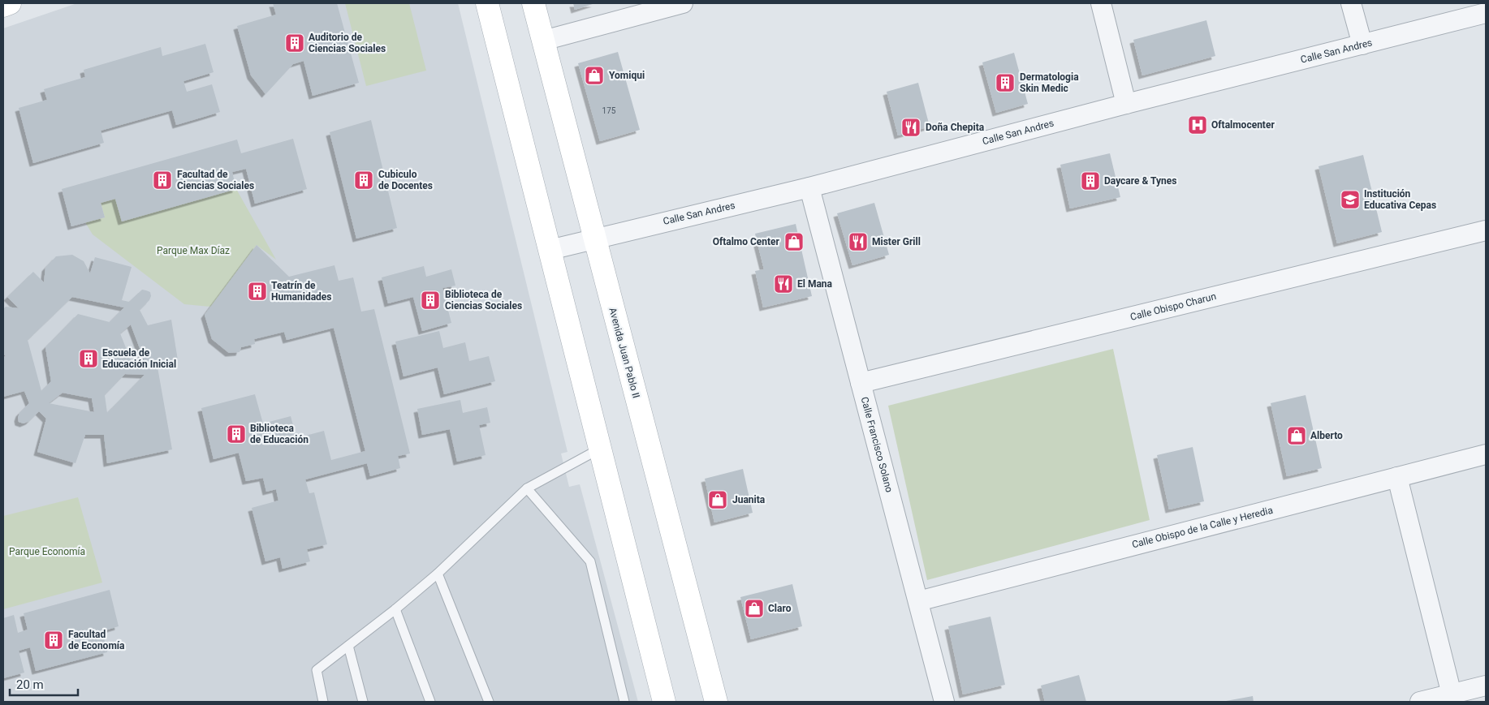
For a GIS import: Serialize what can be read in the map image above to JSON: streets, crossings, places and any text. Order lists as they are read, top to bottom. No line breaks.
{"streets":{"main road":["Avenida Juan Pablo II"],"street":["Calle San Andres","Calle Obispo Charun","Calle Francisco Solano","Calle Obispo de la Calle y Heredia"]},"crossings":[["Calle San Andres","Avenida Juan Pablo II"],["Calle San Andres","Calle Francisco Solano"],["Calle Obispo Charun","Calle Francisco Solano"],["Calle Francisco Solano","Calle Obispo de la Calle y Heredia"]],"parks":["Parque Max Díaz","Parque Economía"],"places":{"building":["Auditorio de Ciencias Sociales","Dermatologia Skin Medic","Facultad de Ciencias Sociales","Cubiculo de Docentes","Daycare & Tynes","Teatrín de Humanidades","Biblioteca de Ciencias Sociales","Escuela de Educación Inicial","Biblioteca de Educación","Facultad de Economía"],"shop":["Yomiqui","Oftalmo Center","Alberto","Juanita","Claro"],"hospital":["Oftalmocenter"],"restaurant":["Doña Chepita","Mister Grill","El Mana"],"school or university":["Institución Educativa Cepas"]},"house_numbers":["175"],"scale_bar":"20 m"}
